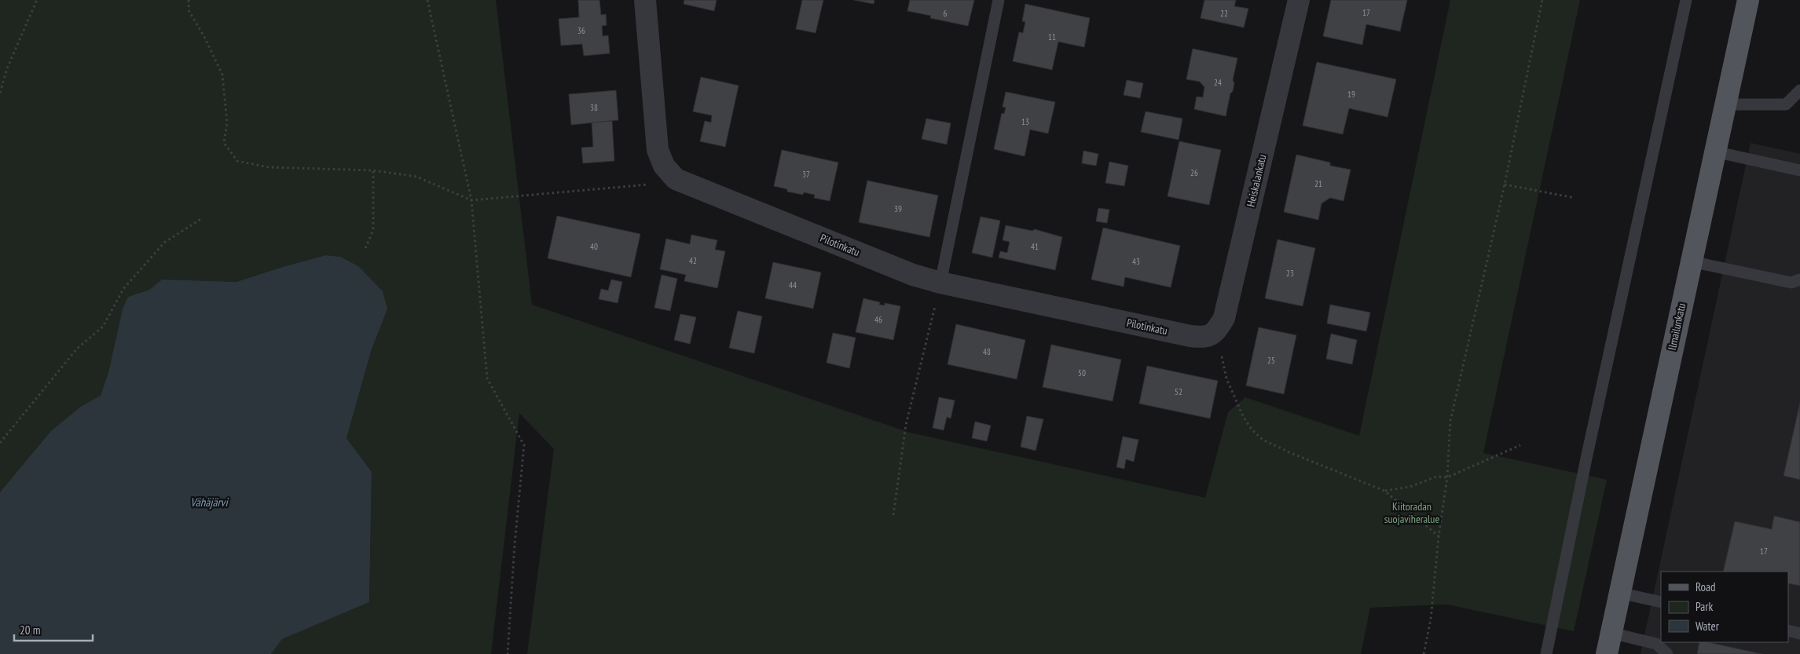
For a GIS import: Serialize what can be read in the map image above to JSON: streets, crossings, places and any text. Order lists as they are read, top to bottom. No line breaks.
{"streets":{"main road":["Ilmailunkatu"],"street":["Heiskalankatu","Pilotinkatu"]},"crossings":[["Heiskalankatu","Pilotinkatu"]],"water":["Vähäjärvi"],"parks":["Kiitoradan suojaviheralue"],"house_numbers":["17","6","22","36","11","24","19","38","13","26","37","21","39","40","41","42","43","23","44","46","48","25","50","52","17"],"legend":["Road","Park","Water"],"scale_bar":"20 m"}
